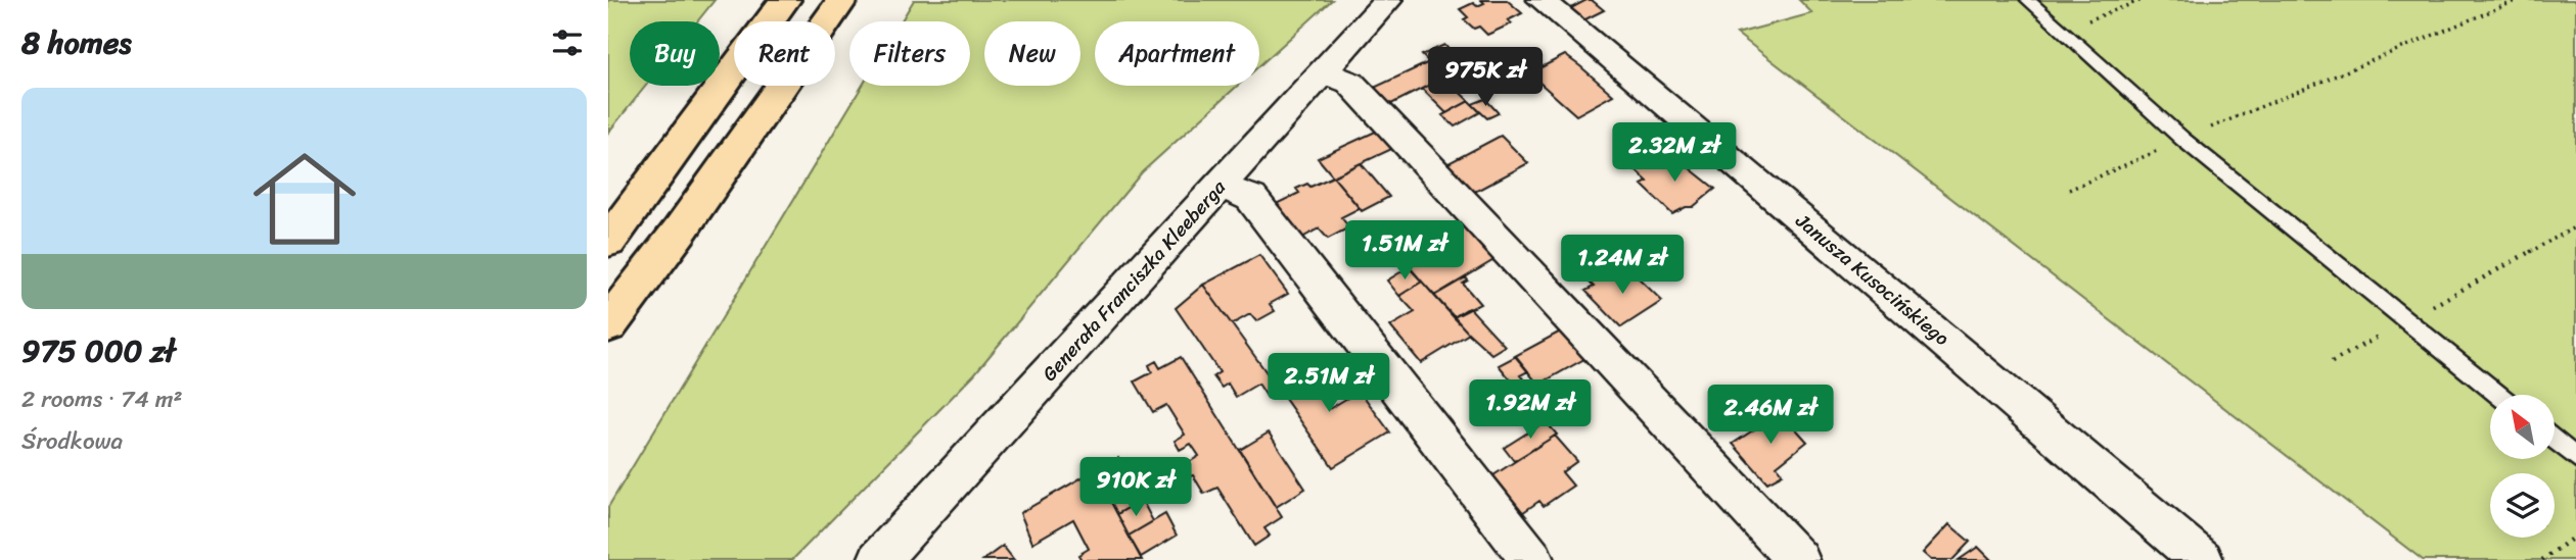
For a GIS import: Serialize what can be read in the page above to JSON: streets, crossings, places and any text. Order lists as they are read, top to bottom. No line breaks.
{"streets":{"street":["Janusza Kusocińskiego","Generała Franciszka Kleeberga"]},"north":"top left","page":{"heading":"8 homes","chip":["Buy","Rent","Filters","New","Apartment"],"price":["975K zł","2.32M zł","1.51M zł","1.24M zł","2.51M zł","1.92M zł","2.46M zł","910K zł"],"list":[{"name":"975 000 zł","note":"2 rooms · 74 m² · Środkowa"}]}}
